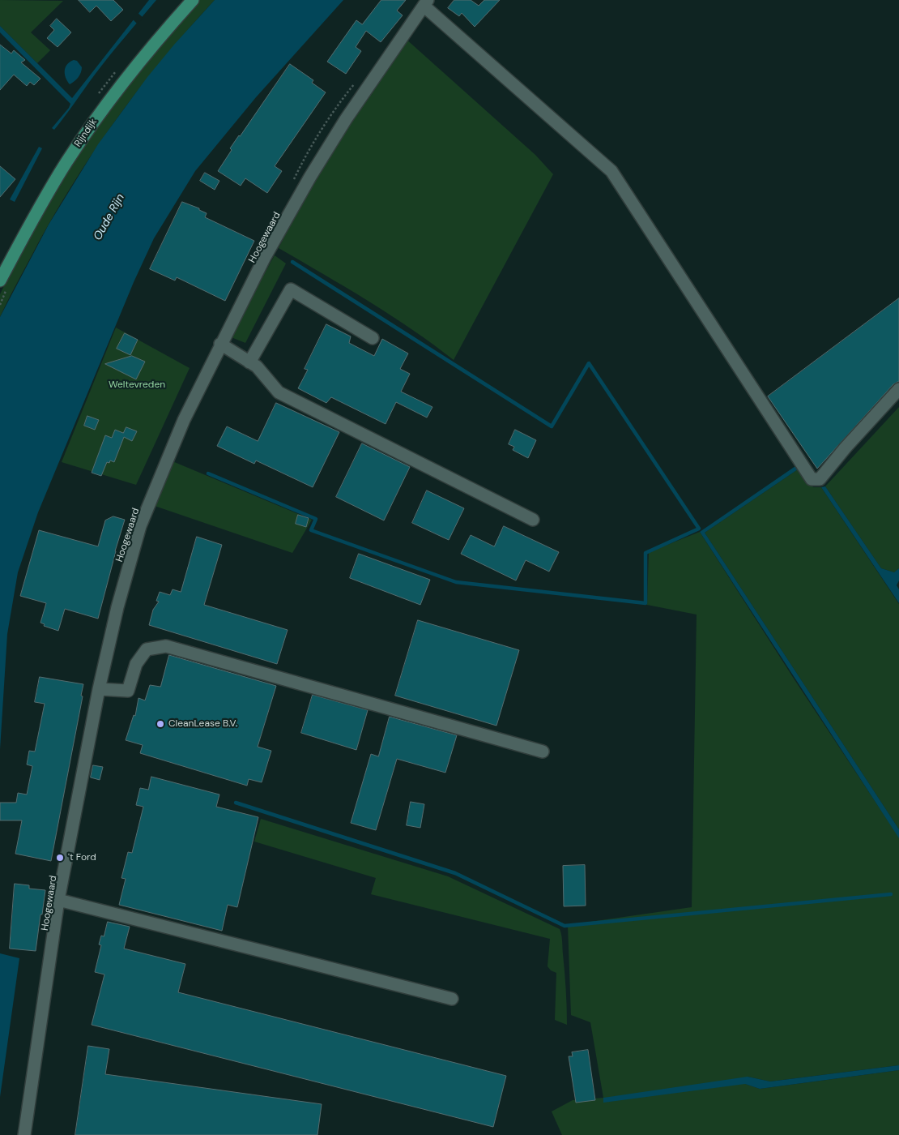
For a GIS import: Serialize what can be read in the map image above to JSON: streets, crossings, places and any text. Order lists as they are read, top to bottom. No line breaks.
{"streets":{"main road":["Rijndijk"],"street":["Hoogewaard"]},"water":["Oude Rijn"],"parks":["Weltevreden"],"places":["CleanLease B.V.","'t Ford"]}
